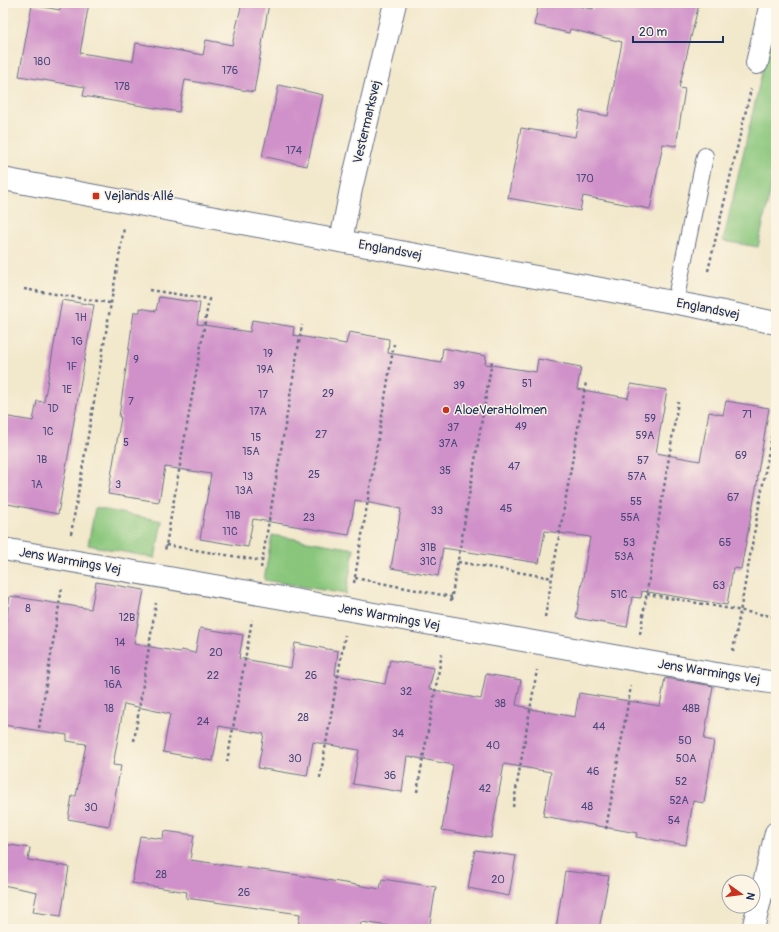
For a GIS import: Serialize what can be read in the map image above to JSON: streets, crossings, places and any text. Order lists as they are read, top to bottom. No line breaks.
{"streets":{"street":["Vestermarksvej","Englandsvej","Jens Warmings Vej"]},"crossings":[["Vestermarksvej","Englandsvej"]],"places":{"transit":["Vejlands Allé"],"other":["AloeVeraHolmen"]},"house_numbers":["180","176","178","174","170","1H","1G","19","9","1F","19A","51","39","1E","29","17","7","1D","17A","71","59","49","37","1C","27","59A","15","5","37A","15A","69","1B","57","47","35","25","13","57A","1A","3","13A","67","55","45","33","11B","23","55A","11C","53","65","31B","53A","31C","63","51C","8","12B","14","20","16","22","26","16A","32","38","18","48B","28","24","44","34","50","40","30","50A","46","36","52","42","52A","48","30","54","28","20","26"],"scale_bar":"20 m","north":"right"}
